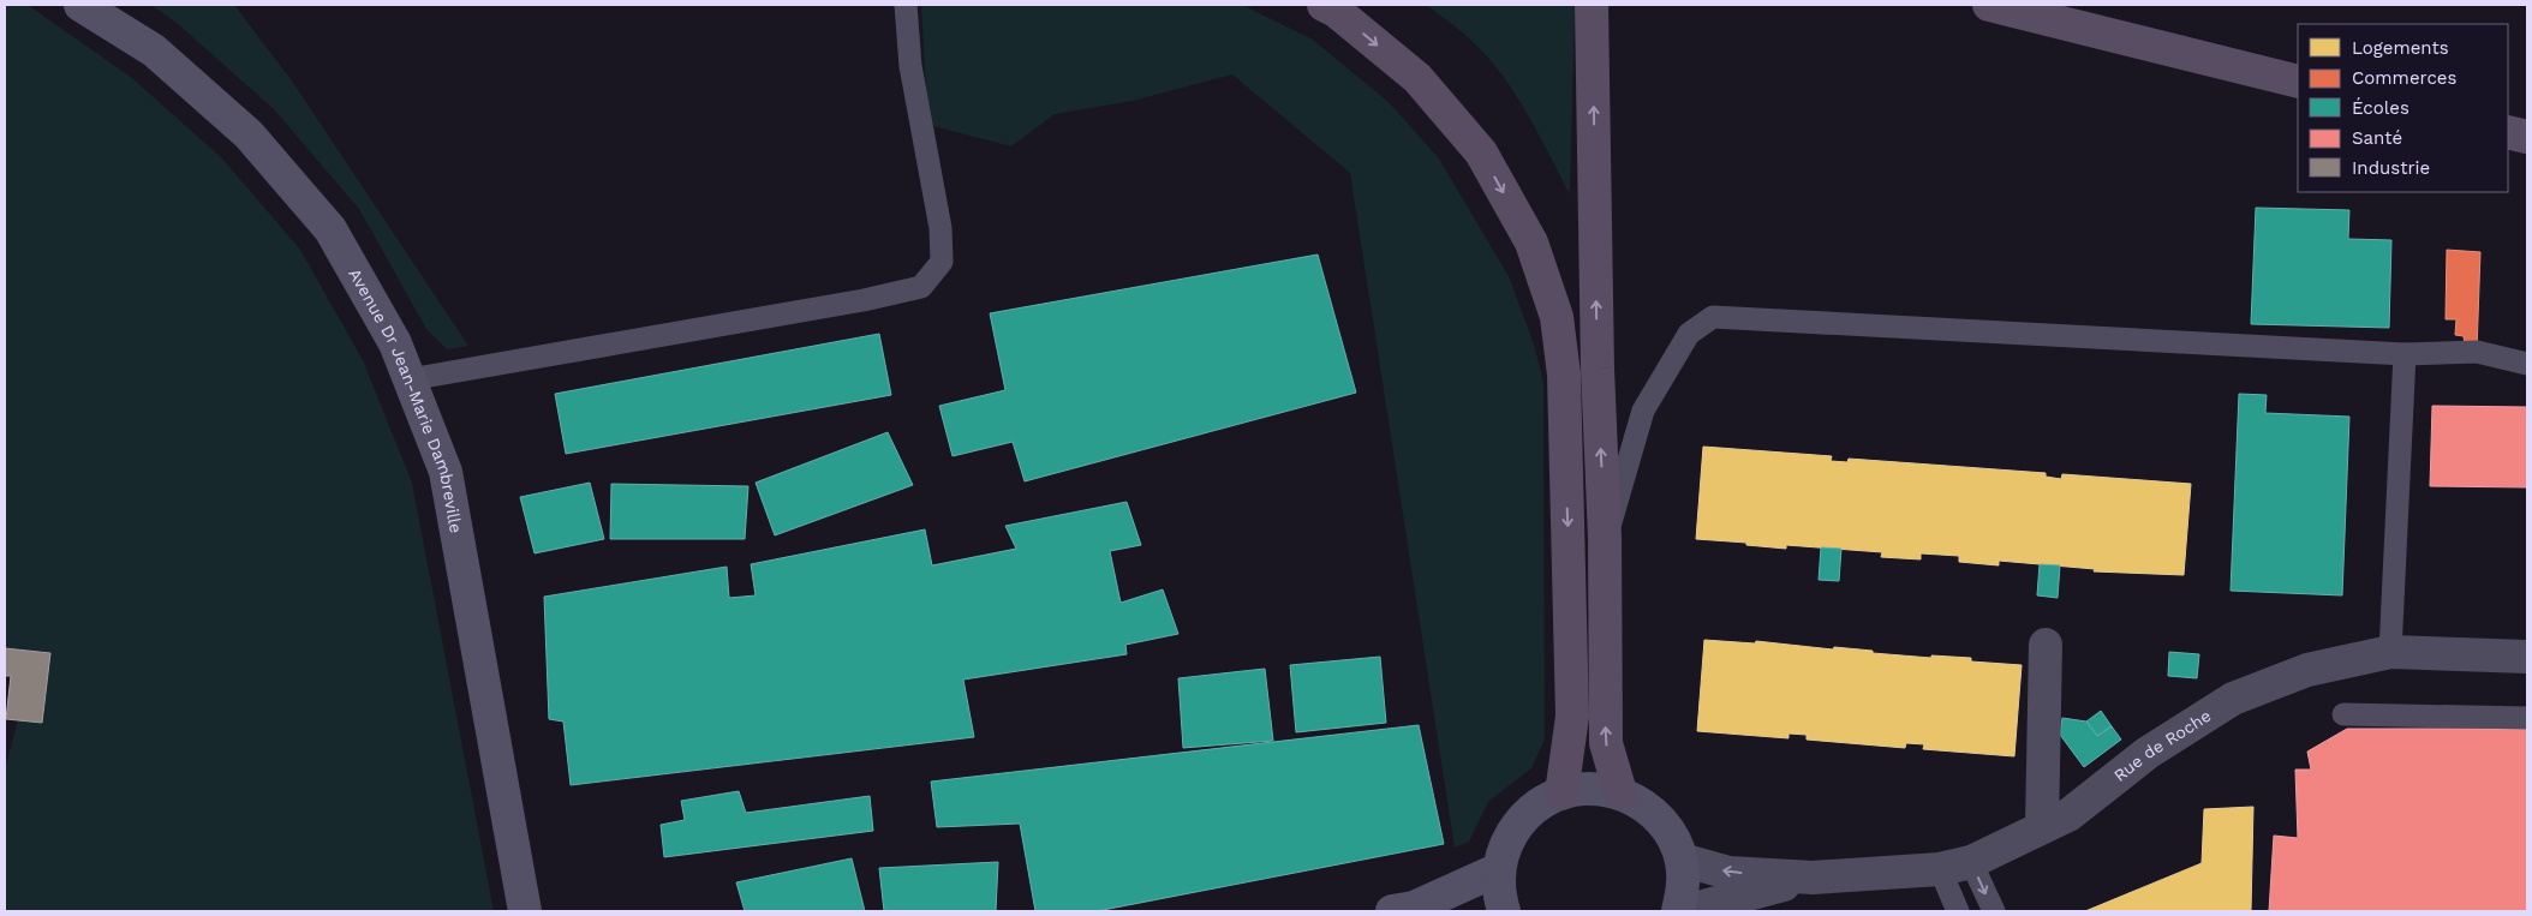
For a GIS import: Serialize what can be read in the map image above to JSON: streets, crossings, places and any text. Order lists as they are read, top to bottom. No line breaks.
{"streets":{"street":["Avenue Dr Jean-Marie Dambreville","Rue de Roche"]},"legend":["Logements","Commerces","Écoles","Santé","Industrie"]}
